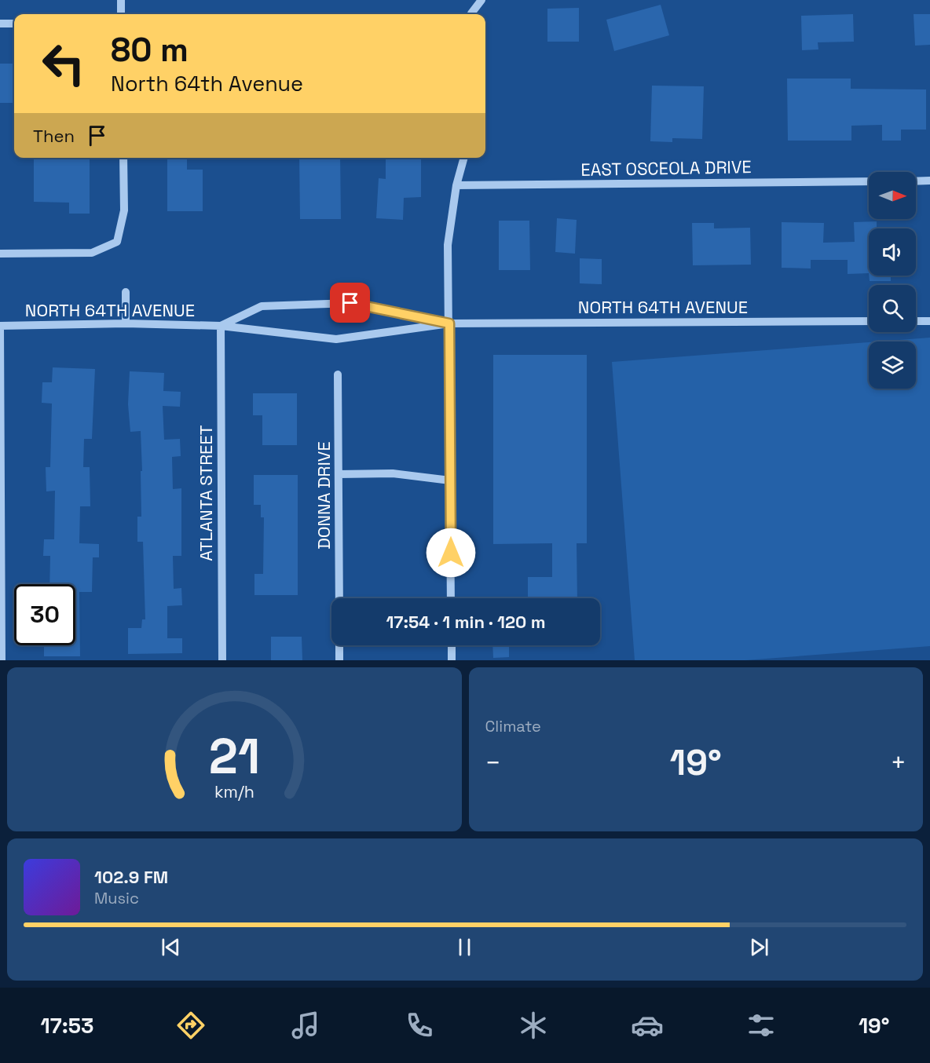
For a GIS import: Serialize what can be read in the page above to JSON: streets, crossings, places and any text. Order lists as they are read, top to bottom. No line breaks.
{"streets":{"street":["EAST OSCEOLA DRIVE","NORTH 64TH AVENUE","ATLANTA STREET","DONNA DRIVE"]},"crossings":[["NORTH 64TH AVENUE","ATLANTA STREET"]],"north":"right","page":{"turn":["80 m","North 64th Avenue"],"then":"Then","limit":"30","trip":"17:54 · 1 min · 120 m","tile":"Climate","heat":["−","19°","+"],"song":["102.9 FM","Music"],"tabs":["17:53","19°"],"gauge":["21","km/h"]}}
